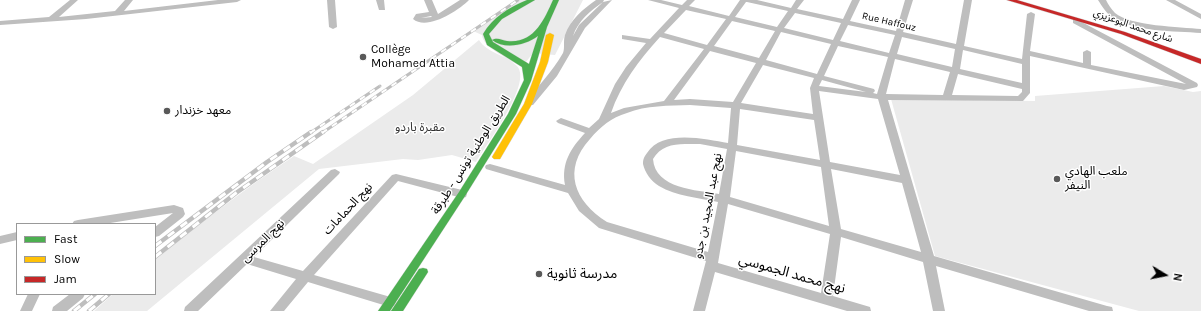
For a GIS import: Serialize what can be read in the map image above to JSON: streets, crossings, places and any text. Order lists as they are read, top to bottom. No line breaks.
{"streets":{"main road":["شارع محمد البوعزيزي","الطريق الوطنية تونس - طبرقة"],"street":["Rue Haffouz","نهج عبد المجيد بن جدو","نهج الحمامات","نهج المرسى","نهج محمد الجموسي"]},"crossings":[["الطريق الوطنية تونس - طبرقة","نهج الحمامات"],["نهج عبد المجيد بن جدو","نهج محمد الجموسي"]],"parks":["مقبرة باردو"],"places":["Collège Mohamed Attia","معهد خزندار","ملعب الهادي النيفر","مدرسة ثانوية"],"legend":["Fast","Slow","Jam"],"north":"right"}
